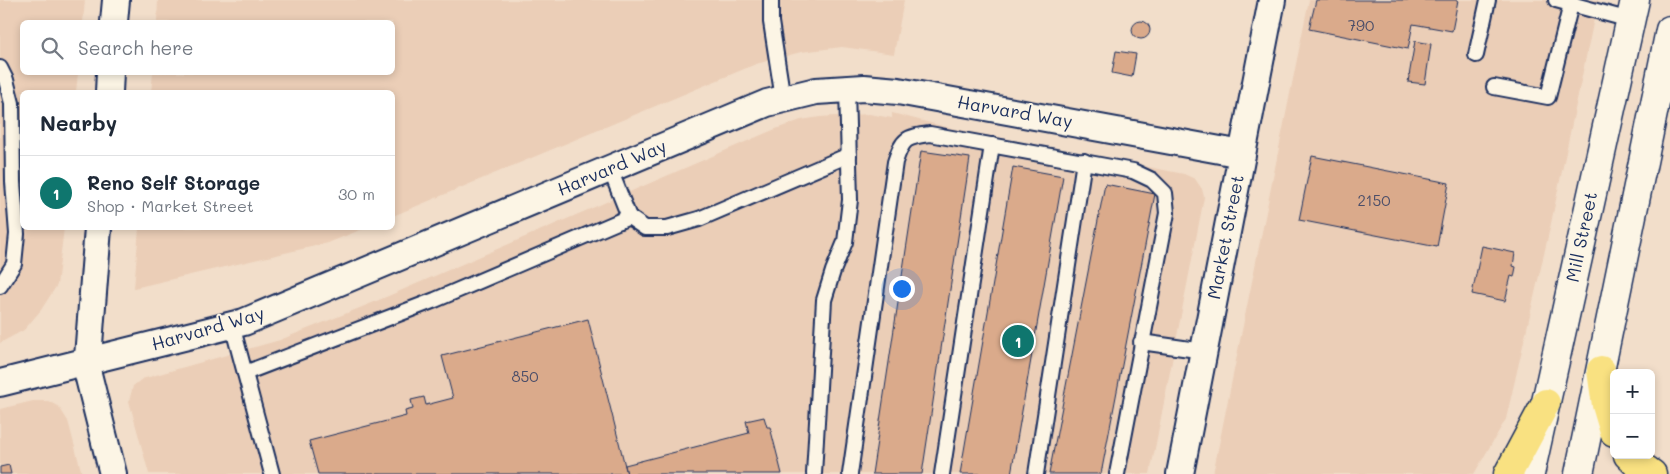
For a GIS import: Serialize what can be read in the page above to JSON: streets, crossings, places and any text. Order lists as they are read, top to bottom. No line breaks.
{"streets":{"main road":["Mill Street"],"street":["Harvard Way","Market Street"]},"crossings":[["Harvard Way","Market Street"]],"house_numbers":["790","2150","850"],"page":{"search":"Search here","heading":"Nearby","list":[{"mark":"1","name":"Reno Self Storage","note":"Shop · Market Street","value":"30 m"}],"pins":"1","map_buttons":["+","−"]}}
